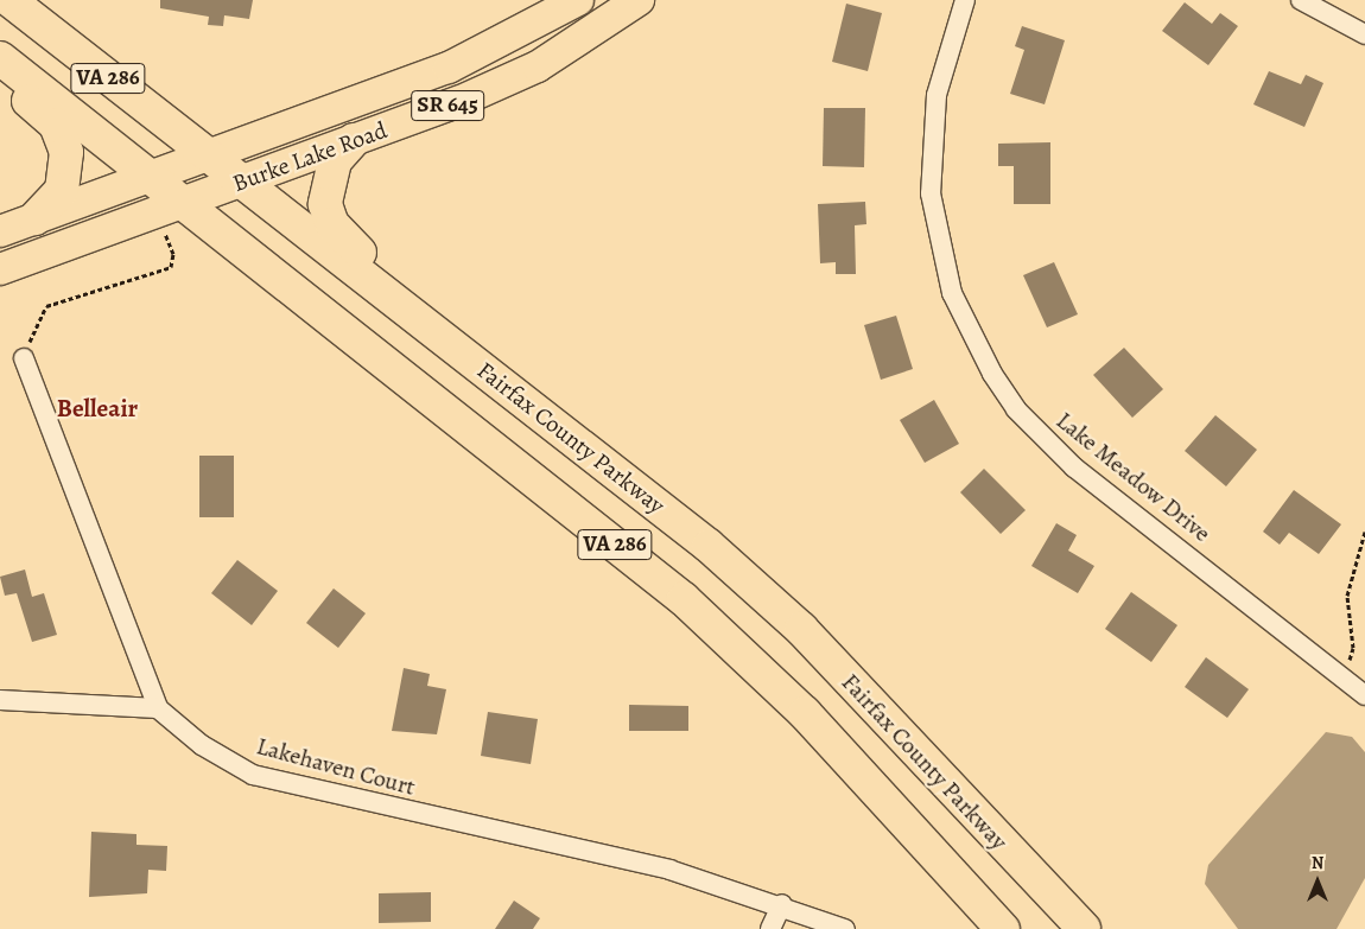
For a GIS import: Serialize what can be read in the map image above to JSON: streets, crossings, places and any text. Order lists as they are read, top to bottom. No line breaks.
{"streets":{"highway":["VA 286","Fairfax County Parkway"],"main road":["SR 645","Burke Lake Road"],"street":["Lake Meadow Drive","Lakehaven Court"]},"crossings":[["VA 286","Burke Lake Road"],["Burke Lake Road","Fairfax County Parkway"]],"districts":["Belleair"],"north":"top"}
